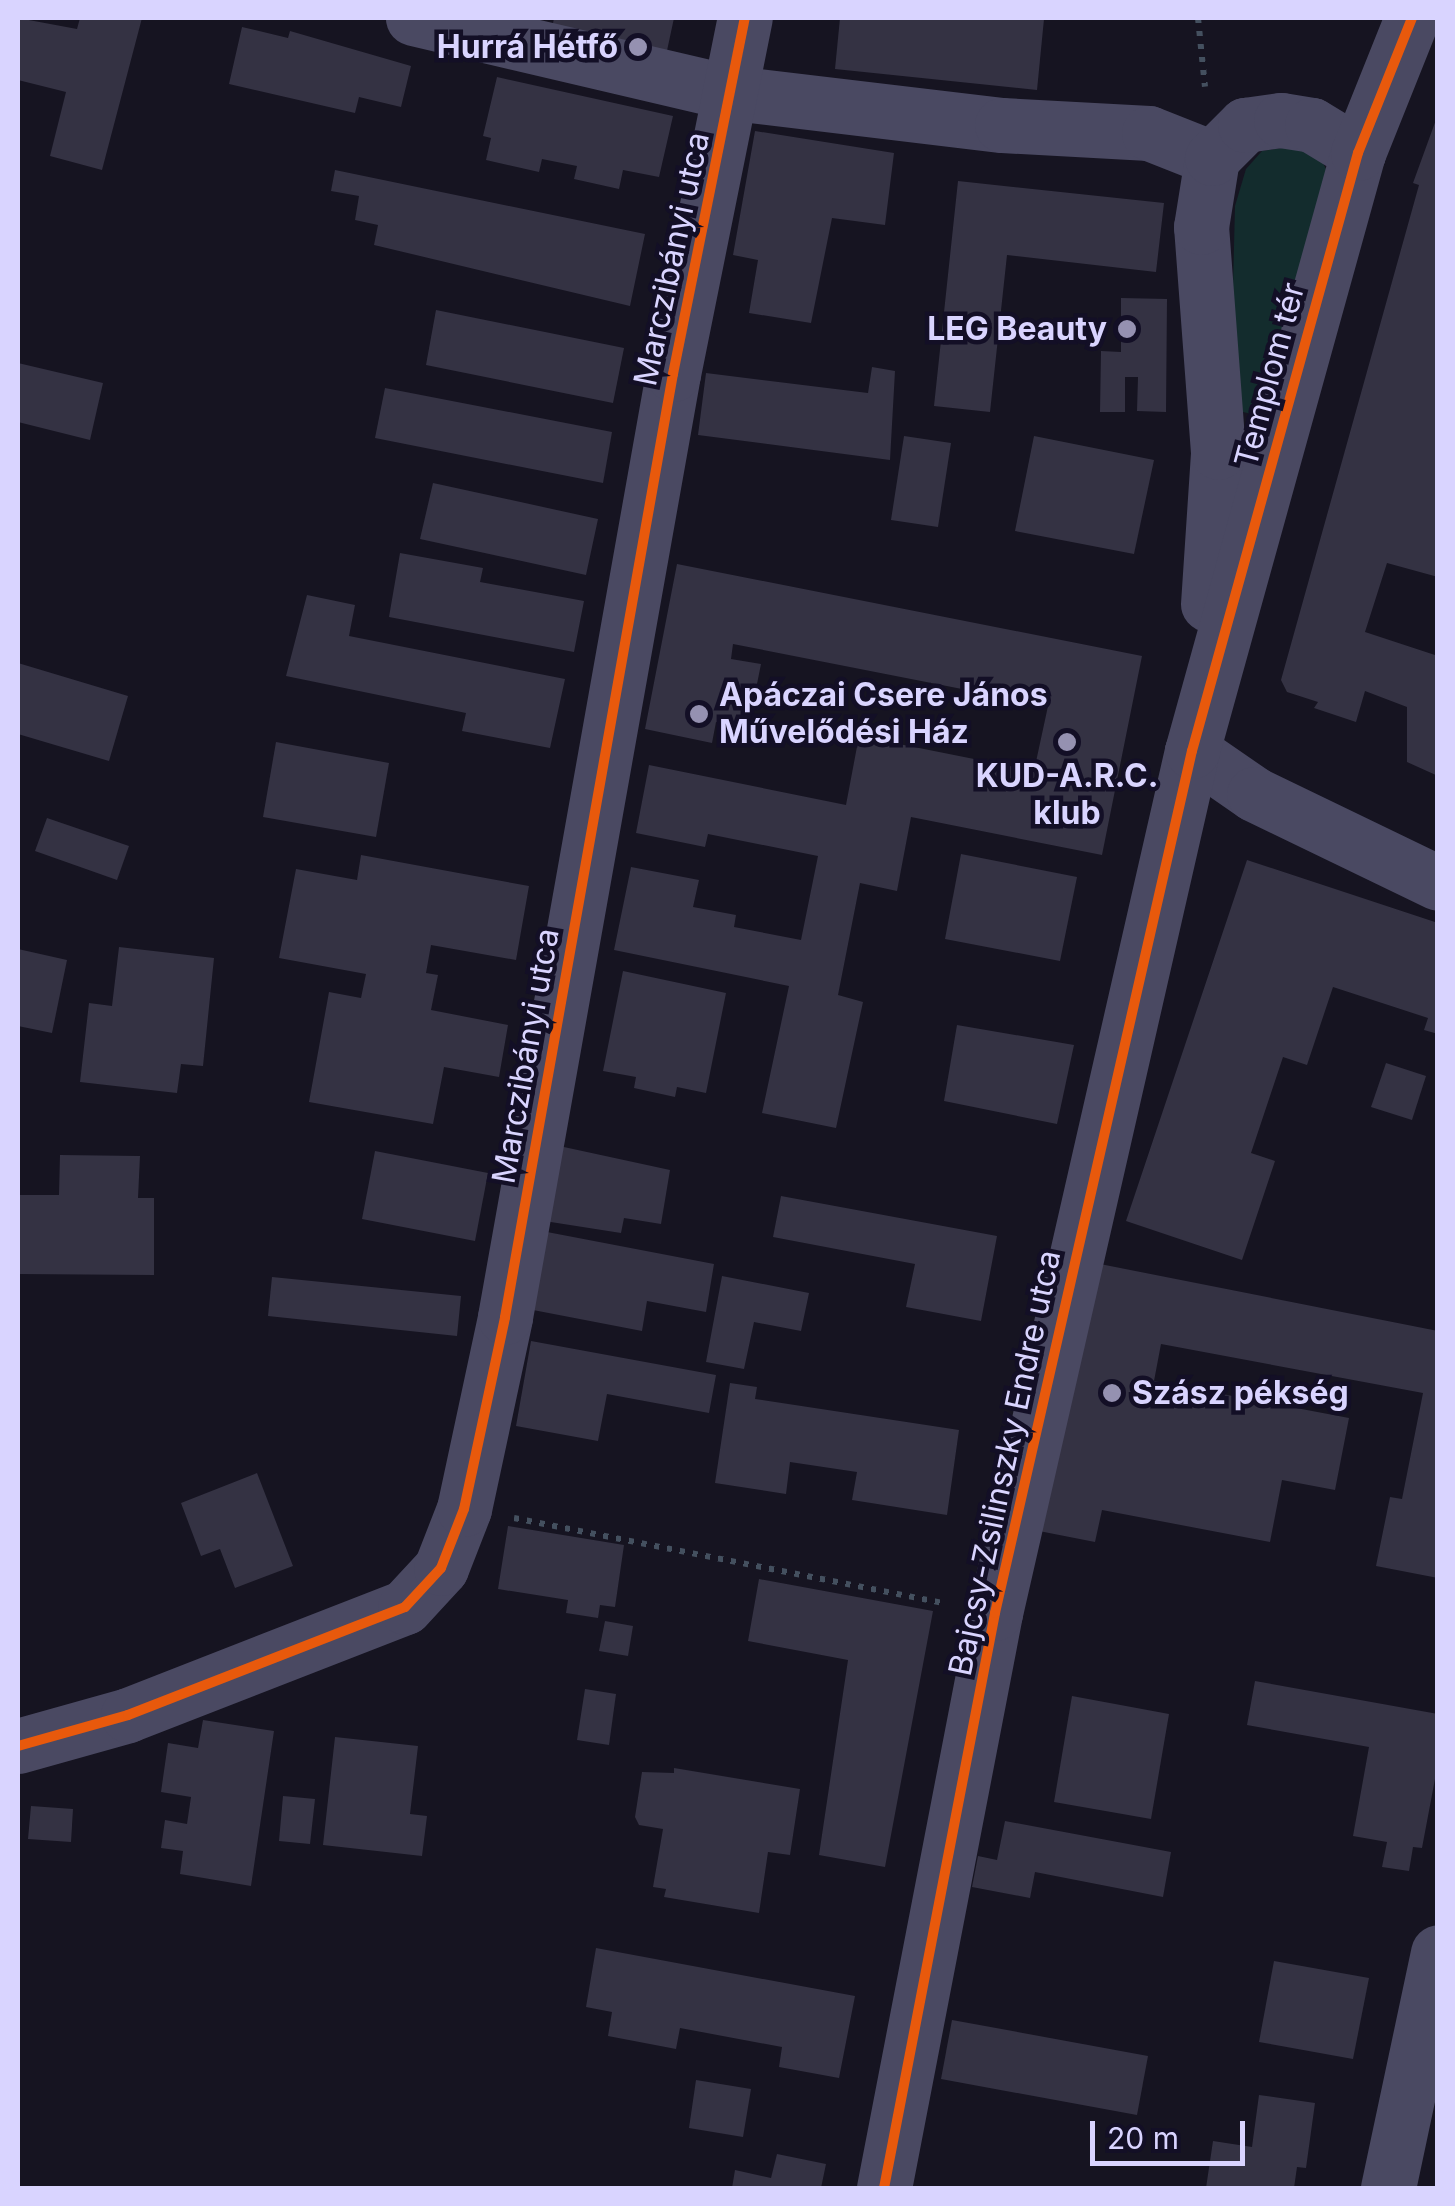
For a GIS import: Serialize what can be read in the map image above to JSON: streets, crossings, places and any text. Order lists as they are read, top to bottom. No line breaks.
{"streets":{"street":["Marczibányi utca","Templom tér","Bajcsy-Zsilinszky Endre utca"]},"crossings":[["Templom tér","Bajcsy-Zsilinszky Endre utca"]],"places":["Hurrá Hétfő","LEG Beauty","Apáczai Csere János Művelődési Ház","KUD-A.R.C. klub","Szász pékség"],"scale_bar":"20 m"}
